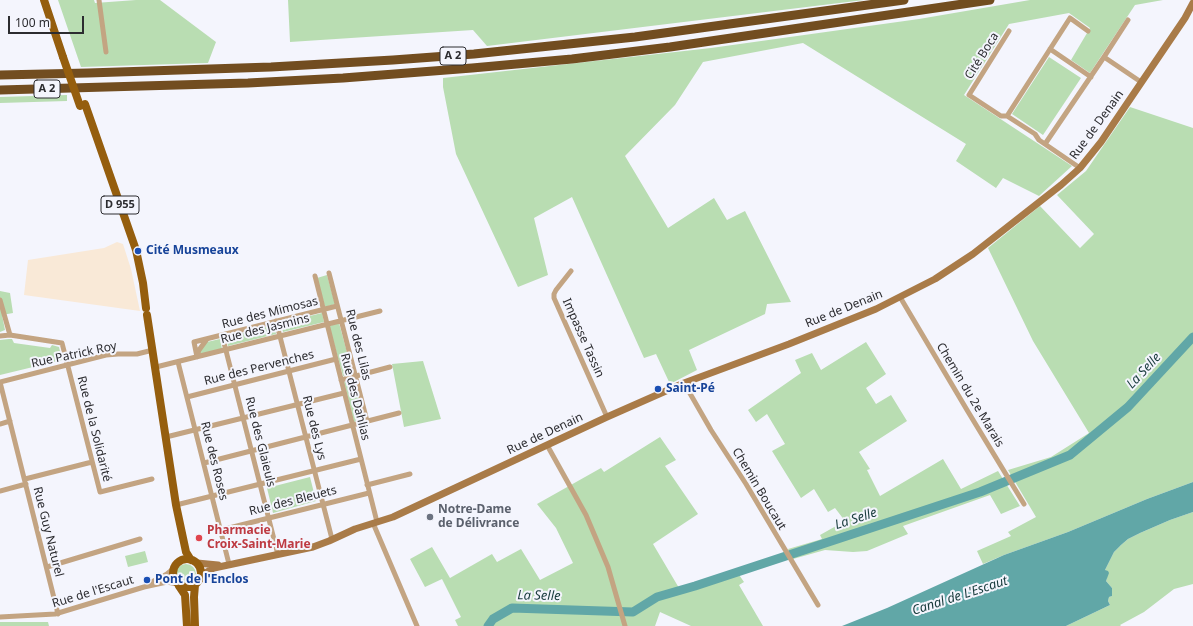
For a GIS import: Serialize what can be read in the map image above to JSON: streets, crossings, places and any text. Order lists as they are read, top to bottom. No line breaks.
{"streets":{"highway":["A 2"],"main road":["D 955"],"street":["Cité Boca","Rue de Denain","Rue des Mimosas","Rue des Jasmins","Impasse Tassin","Rue des Lilas","Rue Patrick Roy","Rue des Pervenches","Chemin du 2e Marais","Rue des Dahlias","Rue des Lys","Rue de la Solidarité","Rue des Glaieuls","Rue des Roses","Chemin Boucaut","Rue des Bleuets","Rue Guy Naturel","Rue de l'Escaut"]},"crossings":[["Cité Boca","Rue de Denain"],["Rue de Denain","Impasse Tassin"],["Rue de Denain","Chemin du 2e Marais"],["Rue de Denain","Rue des Dahlias"],["Rue de Denain","Rue des Lys"],["Rue de Denain","Rue des Glaieuls"],["Rue de Denain","Rue des Roses"],["Rue de Denain","Chemin Boucaut"],["D 955","Rue des Jasmins"],["D 955","Rue Patrick Roy"],["D 955","Rue de l'Escaut"],["Rue des Mimosas","Rue des Jasmins"],["Rue des Mimosas","Rue des Lilas"],["Rue des Mimosas","Rue des Dahlias"],["Rue des Mimosas","Rue des Lys"],["Rue des Mimosas","Rue des Glaieuls"],["Rue des Jasmins","Rue des Lilas"],["Rue des Jasmins","Rue des Dahlias"],["Rue des Jasmins","Rue des Lys"],["Rue des Jasmins","Rue des Glaieuls"],["Rue des Jasmins","Rue des Roses"],["Rue Patrick Roy","Rue de la Solidarité"],["Rue Patrick Roy","Rue Guy Naturel"],["Rue des Pervenches","Rue des Dahlias"],["Rue des Pervenches","Rue des Lys"],["Rue des Pervenches","Rue des Glaieuls"],["Rue des Pervenches","Rue des Roses"],["Rue des Dahlias","Rue des Bleuets"],["Rue des Lys","Rue des Bleuets"],["Rue de la Solidarité","Rue Guy Naturel"],["Rue des Glaieuls","Rue des Bleuets"],["Rue des Roses","Rue des Bleuets"],["Rue Guy Naturel","Rue de l'Escaut"]],"water":["La Selle","Canal de L'Escaut"],"places":["Cité Musmeaux","Saint-Pé","Notre-Dame de Délivrance","Pharmacie Croix-Saint-Marie","Pont de l'Enclos"],"scale_bar":"100 m"}
